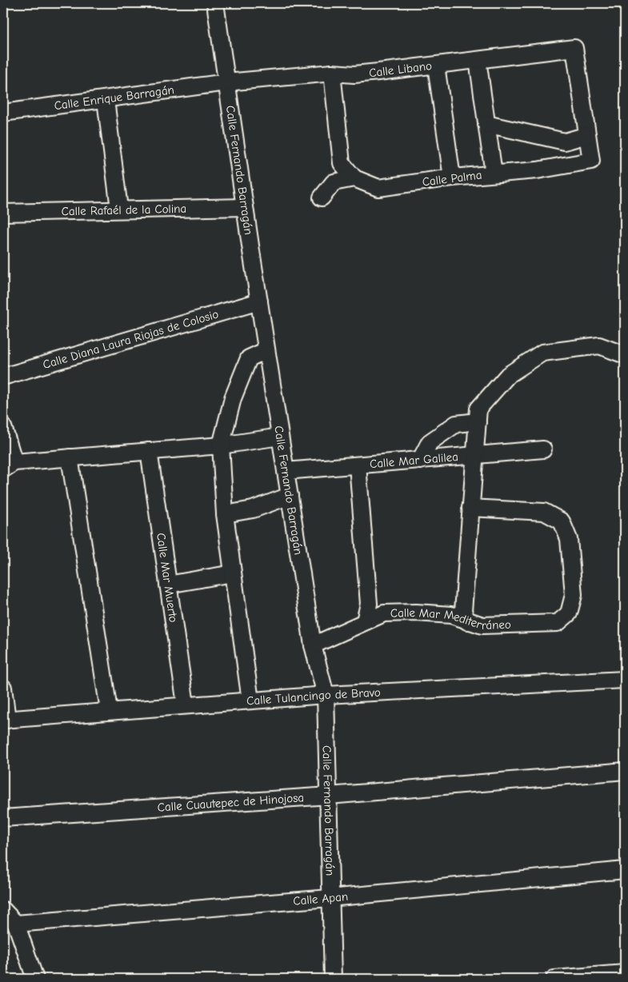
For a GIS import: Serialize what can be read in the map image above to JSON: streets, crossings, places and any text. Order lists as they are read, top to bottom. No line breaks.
{"streets":{"street":["Calle Libano","Calle Enrique Barragán","Calle Fernando Barragán","Calle Palma","Calle Rafaél de la Colina","Calle Diana Laura Riojas de Colosio","Calle Mar Galilea","Calle Mar Muerto","Calle Mar Mediterráneo","Calle Tulancingo de Bravo","Calle Cuautepec de Hinojosa","Calle Apan"]},"crossings":[["Calle Libano","Calle Enrique Barragán"],["Calle Libano","Calle Fernando Barragán"],["Calle Libano","Calle Palma"],["Calle Enrique Barragán","Calle Fernando Barragán"],["Calle Fernando Barragán","Calle Rafaél de la Colina"],["Calle Fernando Barragán","Calle Diana Laura Riojas de Colosio"],["Calle Fernando Barragán","Calle Mar Galilea"],["Calle Fernando Barragán","Calle Mar Mediterráneo"],["Calle Fernando Barragán","Calle Tulancingo de Bravo"],["Calle Fernando Barragán","Calle Cuautepec de Hinojosa"],["Calle Fernando Barragán","Calle Apan"],["Calle Mar Muerto","Calle Tulancingo de Bravo"]]}
